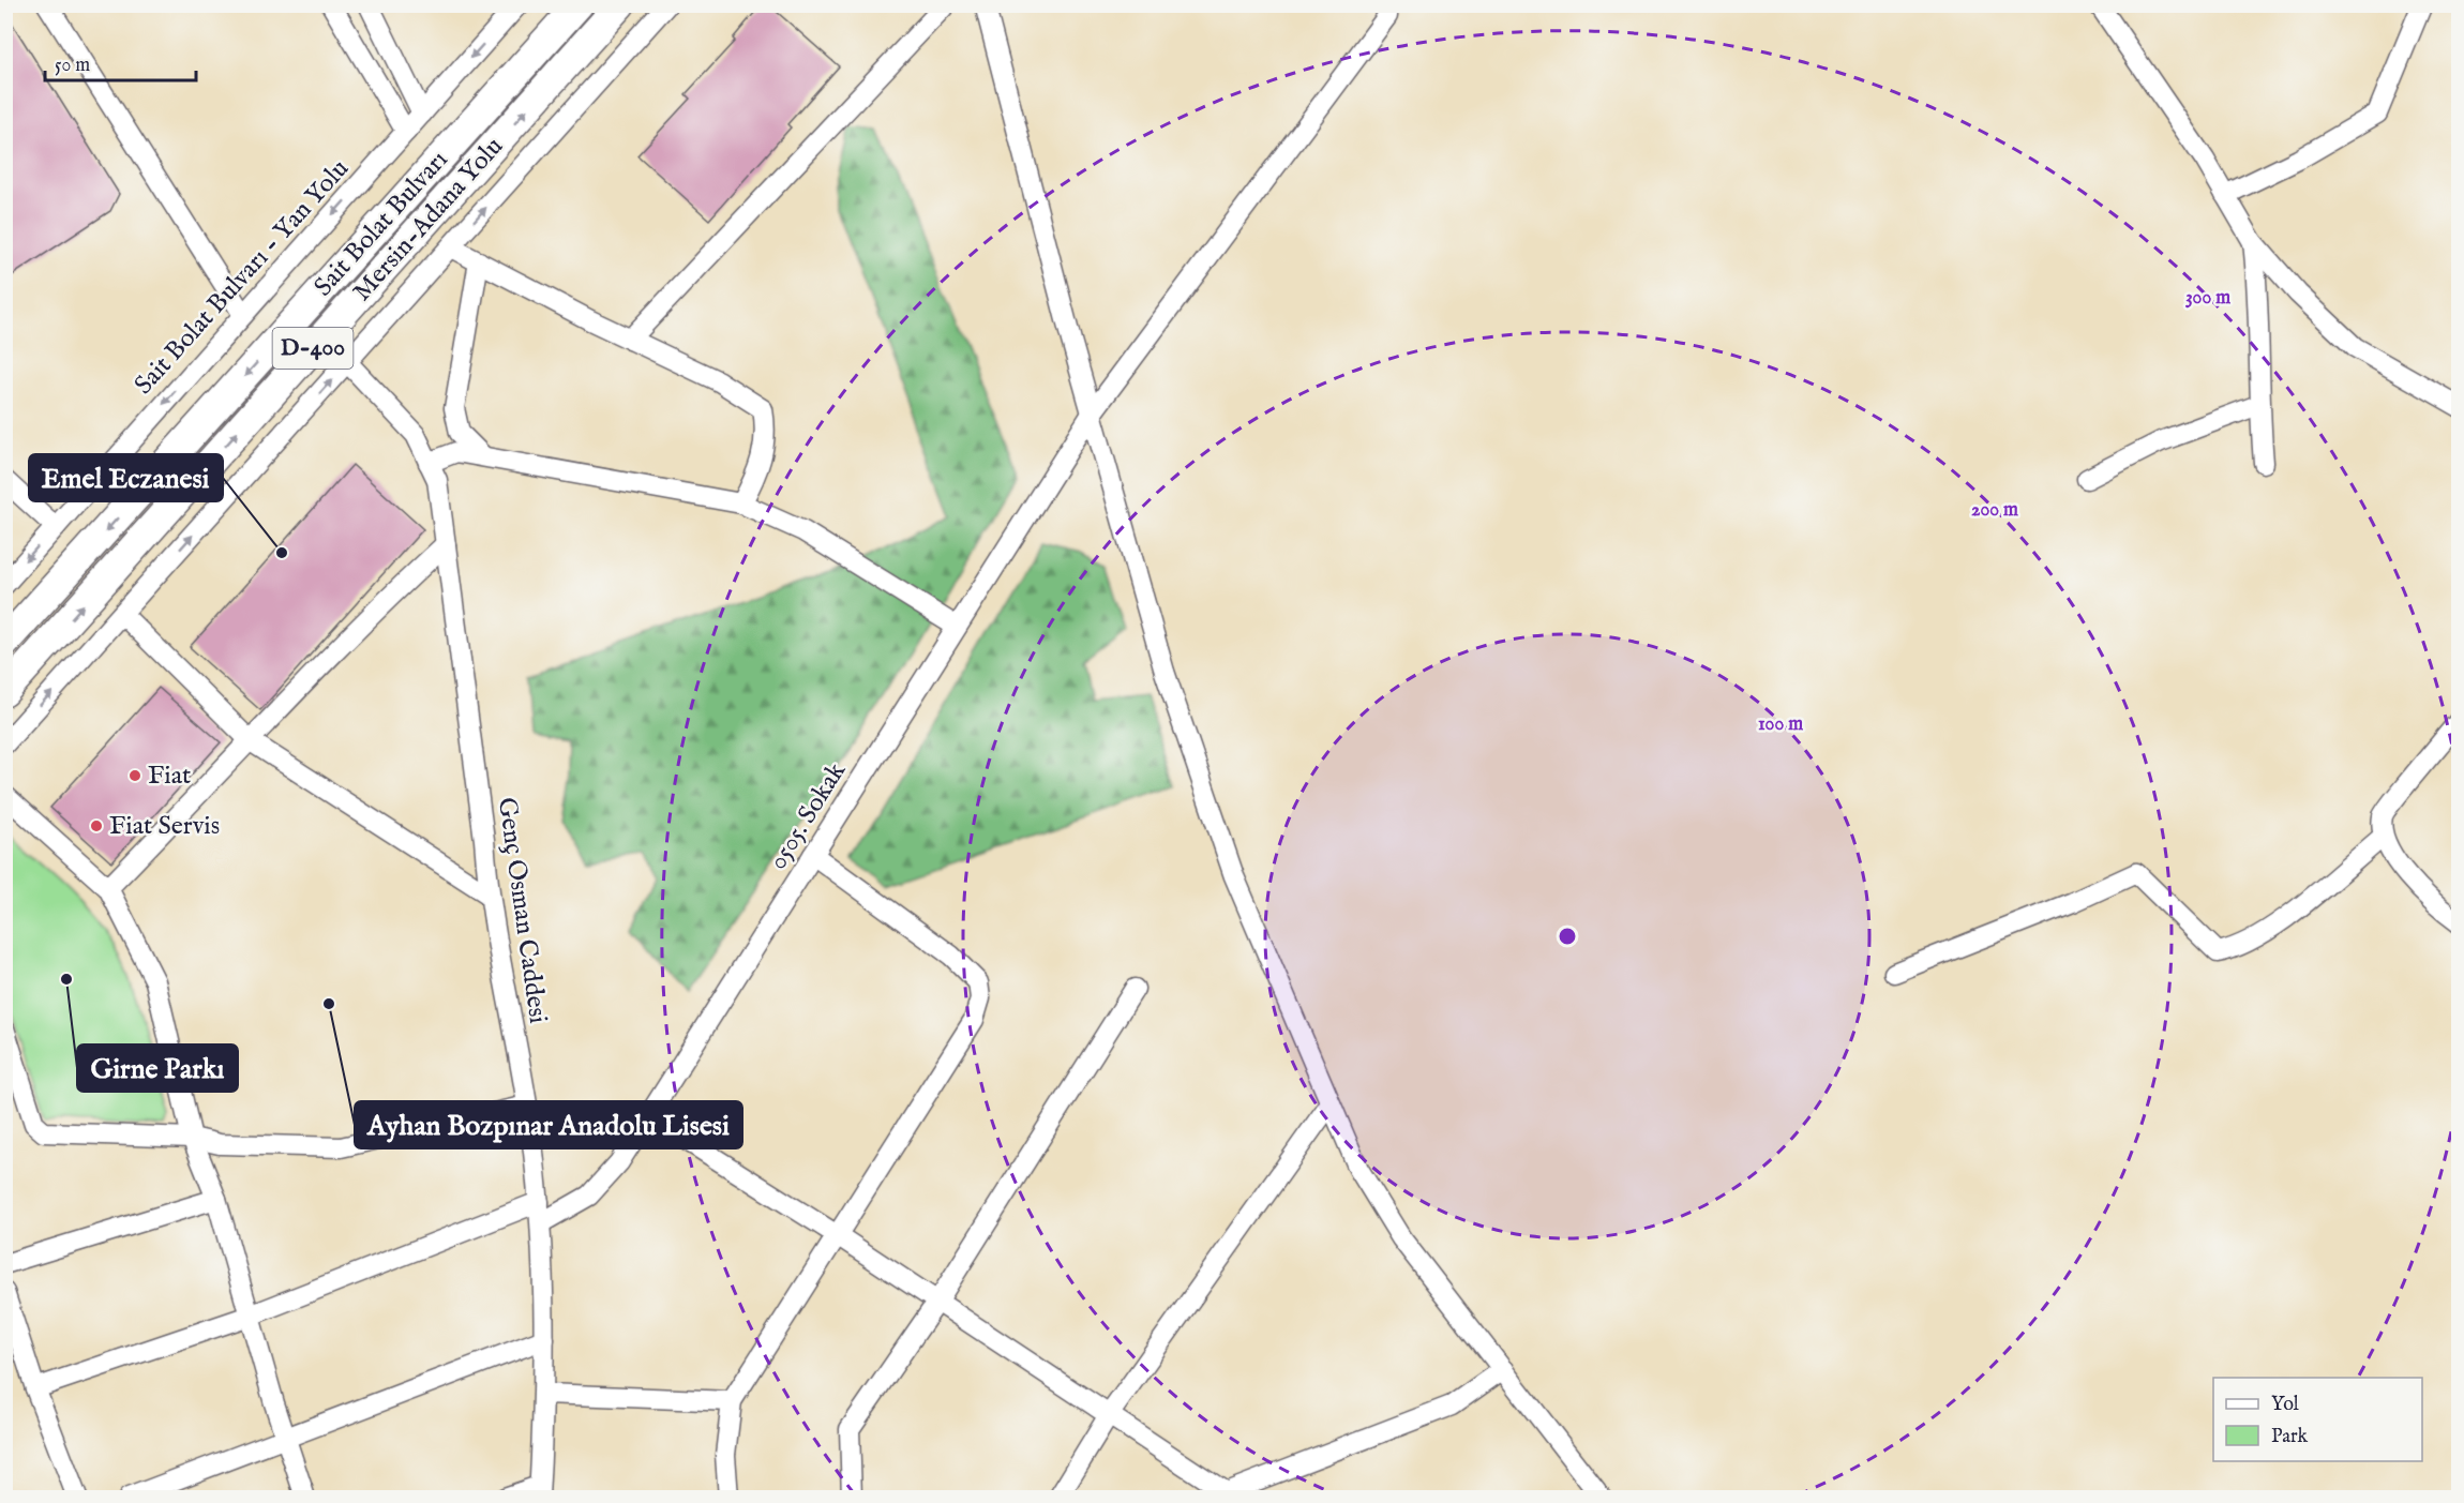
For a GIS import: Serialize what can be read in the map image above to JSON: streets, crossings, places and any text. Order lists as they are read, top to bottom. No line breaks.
{"streets":{"highway":["Mersin-Adana Yolu","Sait Bolat Bulvarı","D-400"],"street":["Sait Bolat Bulvarı - Yan Yolu","0505. Sokak","Genç Osman Caddesi"]},"crossings":[["0505. Sokak","Genç Osman Caddesi"]],"one_way":["Mersin-Adana Yolu","Sait Bolat Bulvarı"],"places":["Emel Eczanesi","Fiat","Fiat Servis","Girne Parkı","Ayhan Bozpınar Anadolu Lisesi"],"legend":["Yol","Park"],"scale_bar":"50 m","rings":["300 m","200 m","100 m"]}
